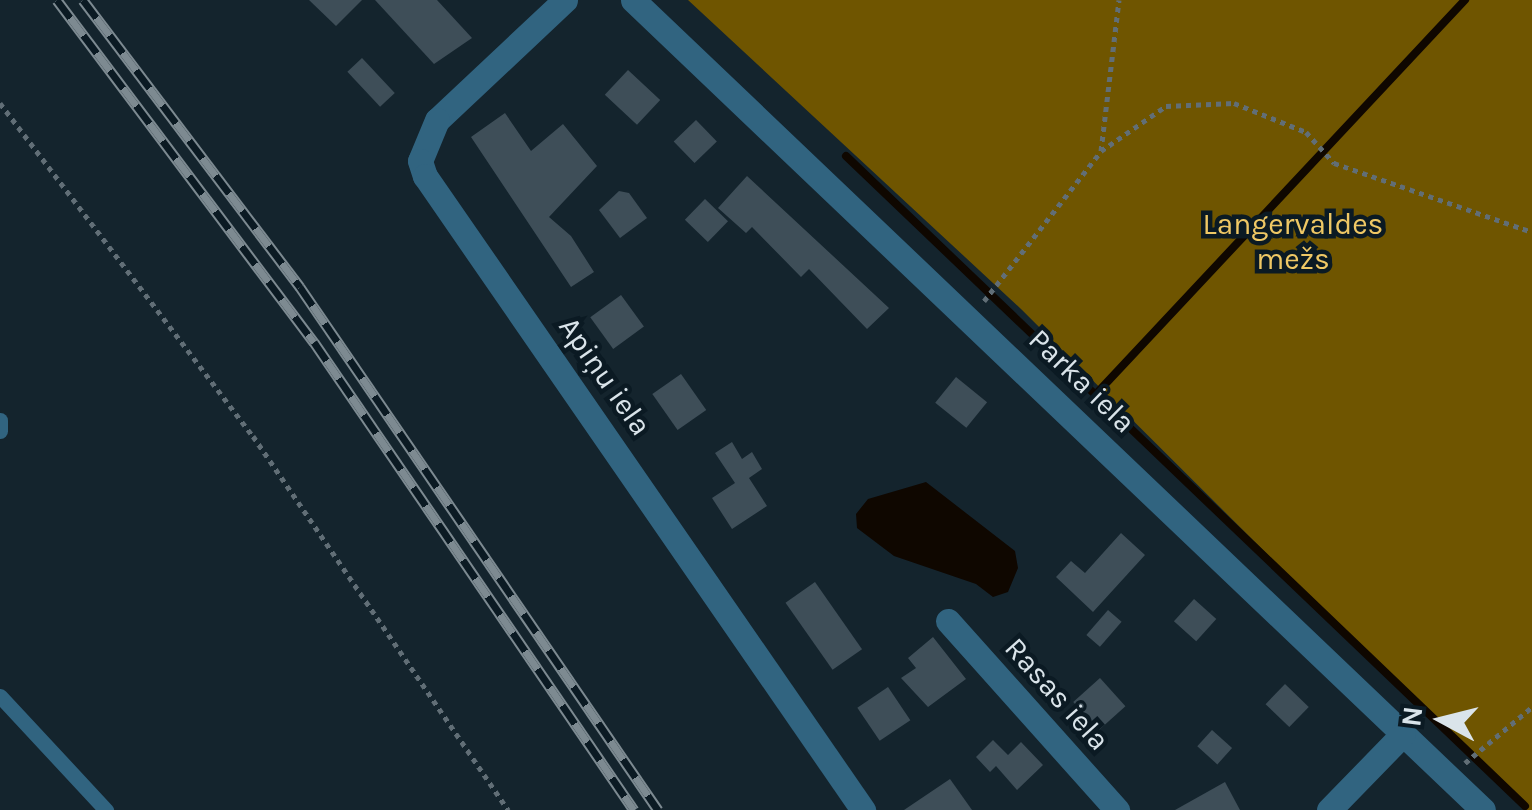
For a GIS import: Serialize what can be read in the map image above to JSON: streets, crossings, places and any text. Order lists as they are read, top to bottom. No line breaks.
{"streets":{"street":["Apiņu iela","Parka iela","Rasas iela"]},"parks":["Langervaldes mežs"],"north":"left"}
